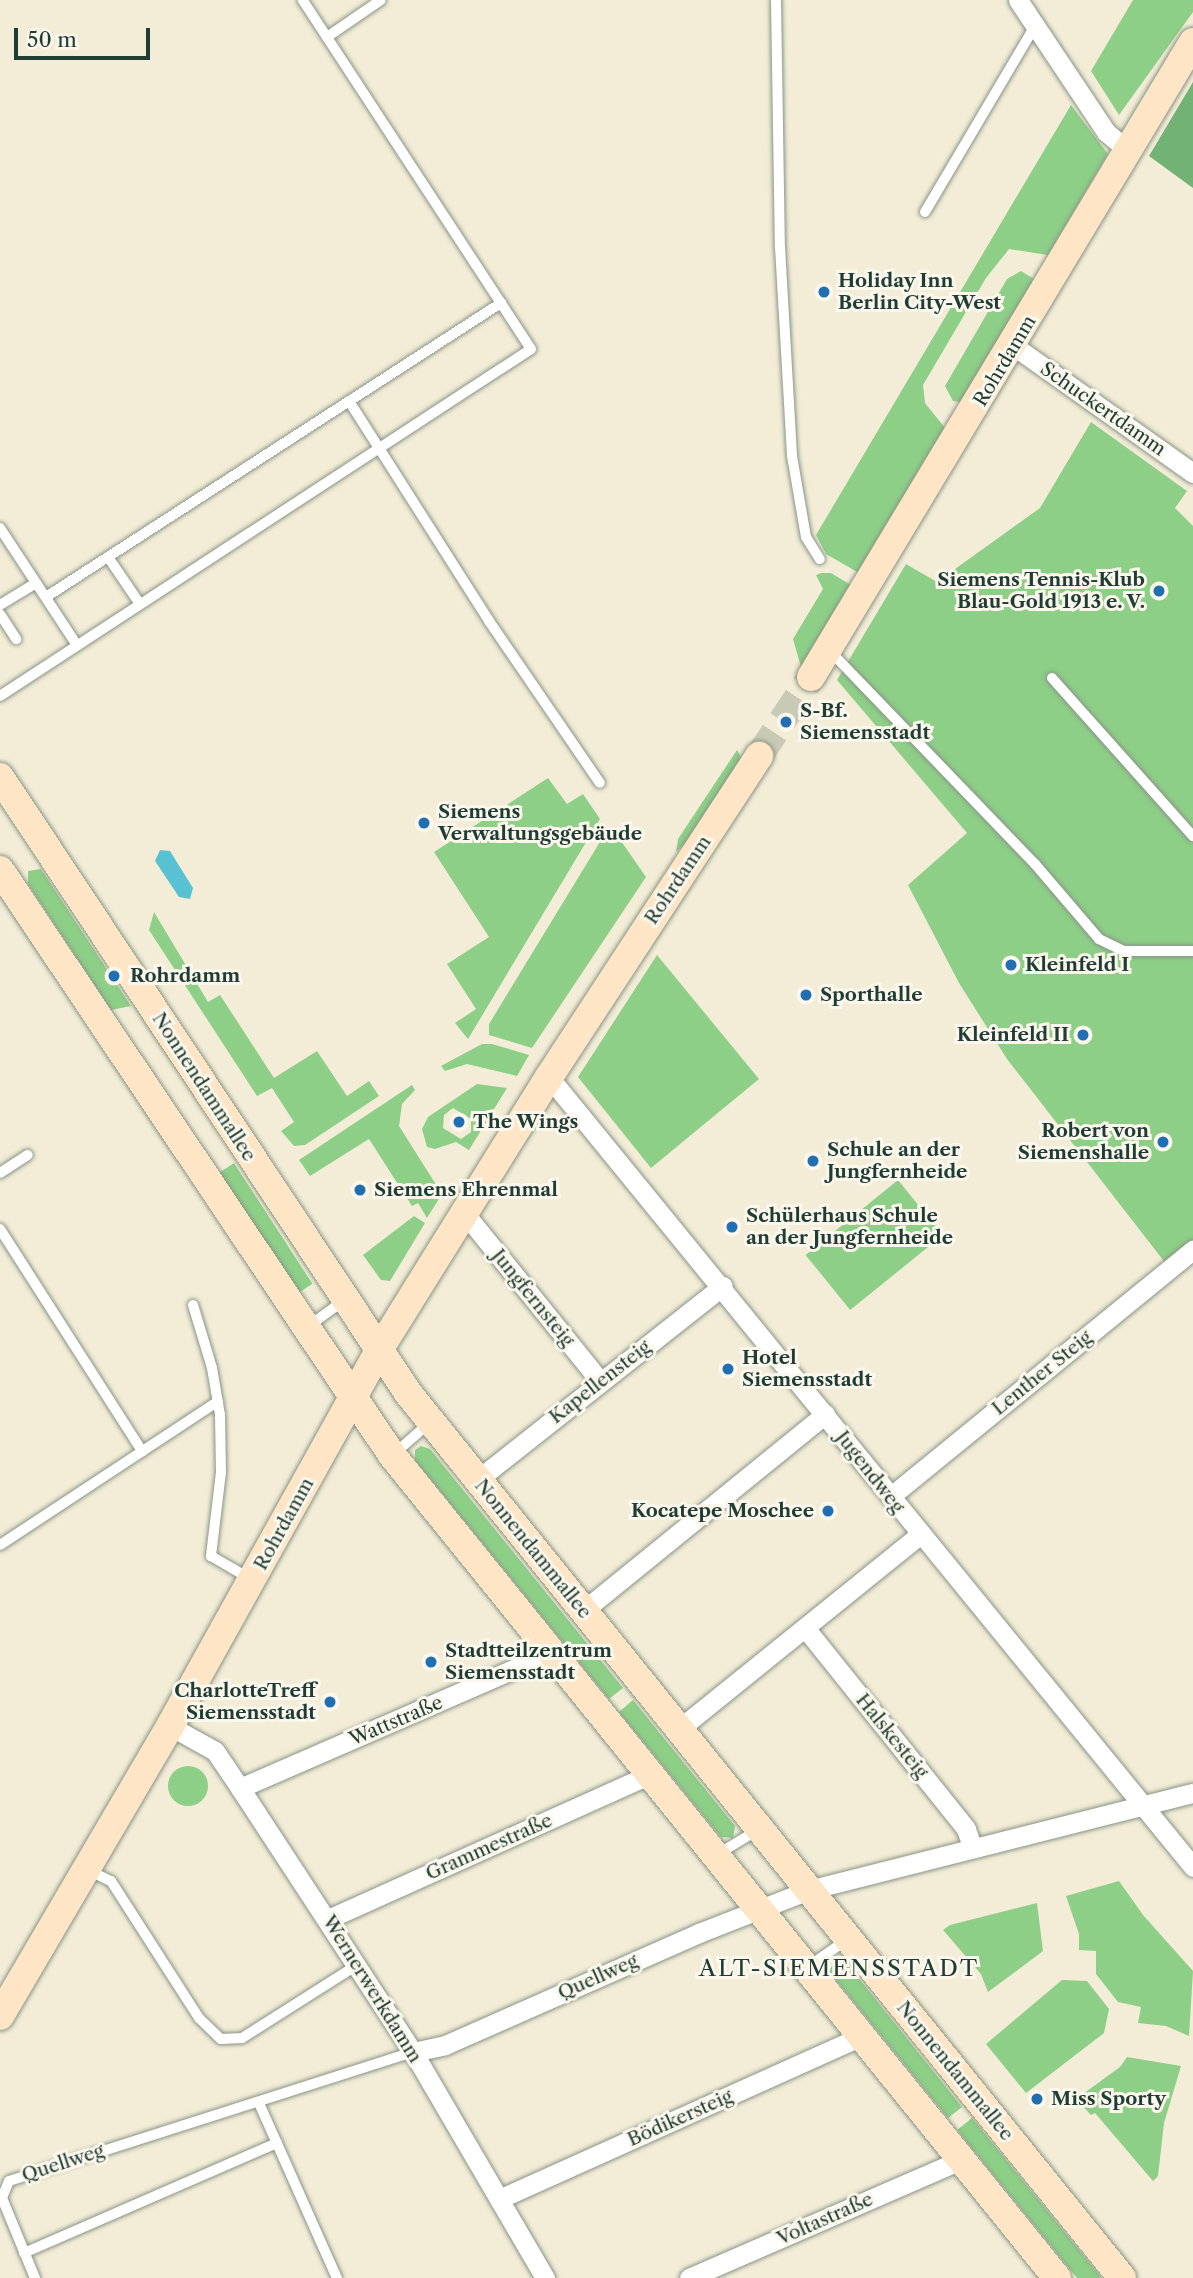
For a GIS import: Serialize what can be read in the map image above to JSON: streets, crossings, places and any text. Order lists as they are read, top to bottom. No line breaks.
{"streets":{"main road":["Rohrdamm","Nonnendammallee"],"street":["Schuckertdamm","Jungfernsteig","Lenther Steig","Kapellensteig","Jugendweg","Wattstraße","Halskesteig","Grammestraße","Quellweg","Wernerwerkdamm","Bödikersteig","Voltastraße"]},"crossings":[["Rohrdamm","Schuckertdamm"],["Rohrdamm","Nonnendammallee"],["Rohrdamm","Jungfernsteig"],["Rohrdamm","Jugendweg"],["Rohrdamm","Wernerwerkdamm"],["Nonnendammallee","Kapellensteig"],["Nonnendammallee","Quellweg"],["Jungfernsteig","Kapellensteig"],["Lenther Steig","Jugendweg"],["Kapellensteig","Jugendweg"],["Jugendweg","Quellweg"],["Wattstraße","Wernerwerkdamm"],["Halskesteig","Quellweg"],["Grammestraße","Wernerwerkdamm"],["Quellweg","Wernerwerkdamm"],["Wernerwerkdamm","Bödikersteig"]],"districts":["ALT-SIEMENSSTADT"],"places":["Holiday Inn Berlin City-West","Siemens Tennis-Klub Blau-Gold 1913 e. V.","S-Bf. Siemensstadt","Siemens Verwaltungsgebäude","Kleinfeld I","Rohrdamm","Sporthalle","Kleinfeld II","The Wings","Robert von Siemenshalle","Schule an der Jungfernheide","Siemens Ehrenmal","Schülerhaus Schule an der Jungfernheide","Hotel Siemensstadt","Kocatepe Moschee","Stadtteilzentrum Siemensstadt","CharlotteTreff Siemensstadt","Miss Sporty"],"scale_bar":"50 m"}
